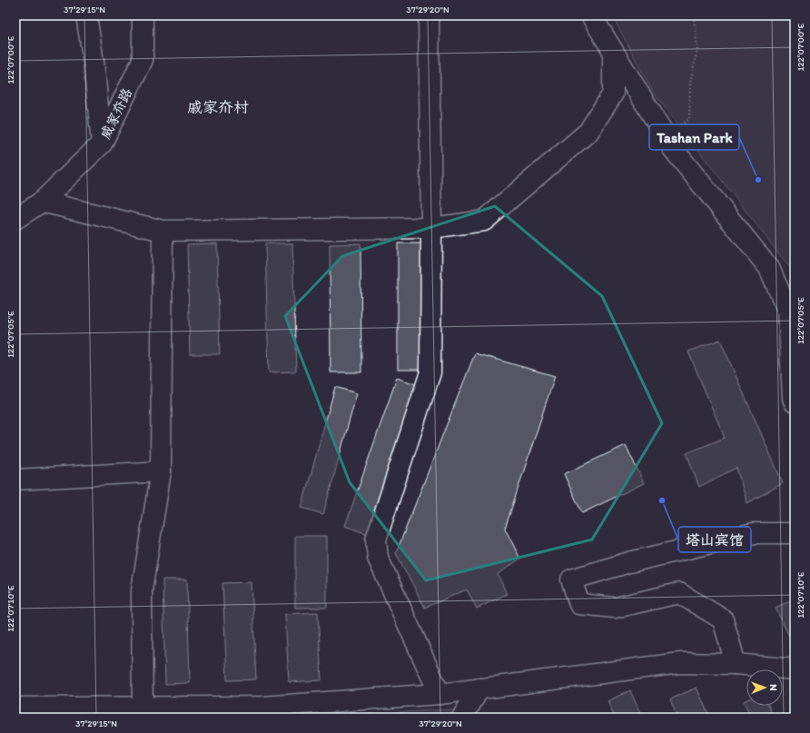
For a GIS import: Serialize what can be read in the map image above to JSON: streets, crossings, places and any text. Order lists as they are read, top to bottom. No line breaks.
{"streets":{"street":["威家夼路"]},"districts":["戚家夼村"],"places":["Tashan Park","塔山宾馆"],"north":"right","coordinates":["37°29'15\"N","37°29'20\"N","122°07'00\"E","122°07'05\"E","122°07'10\"E"]}
